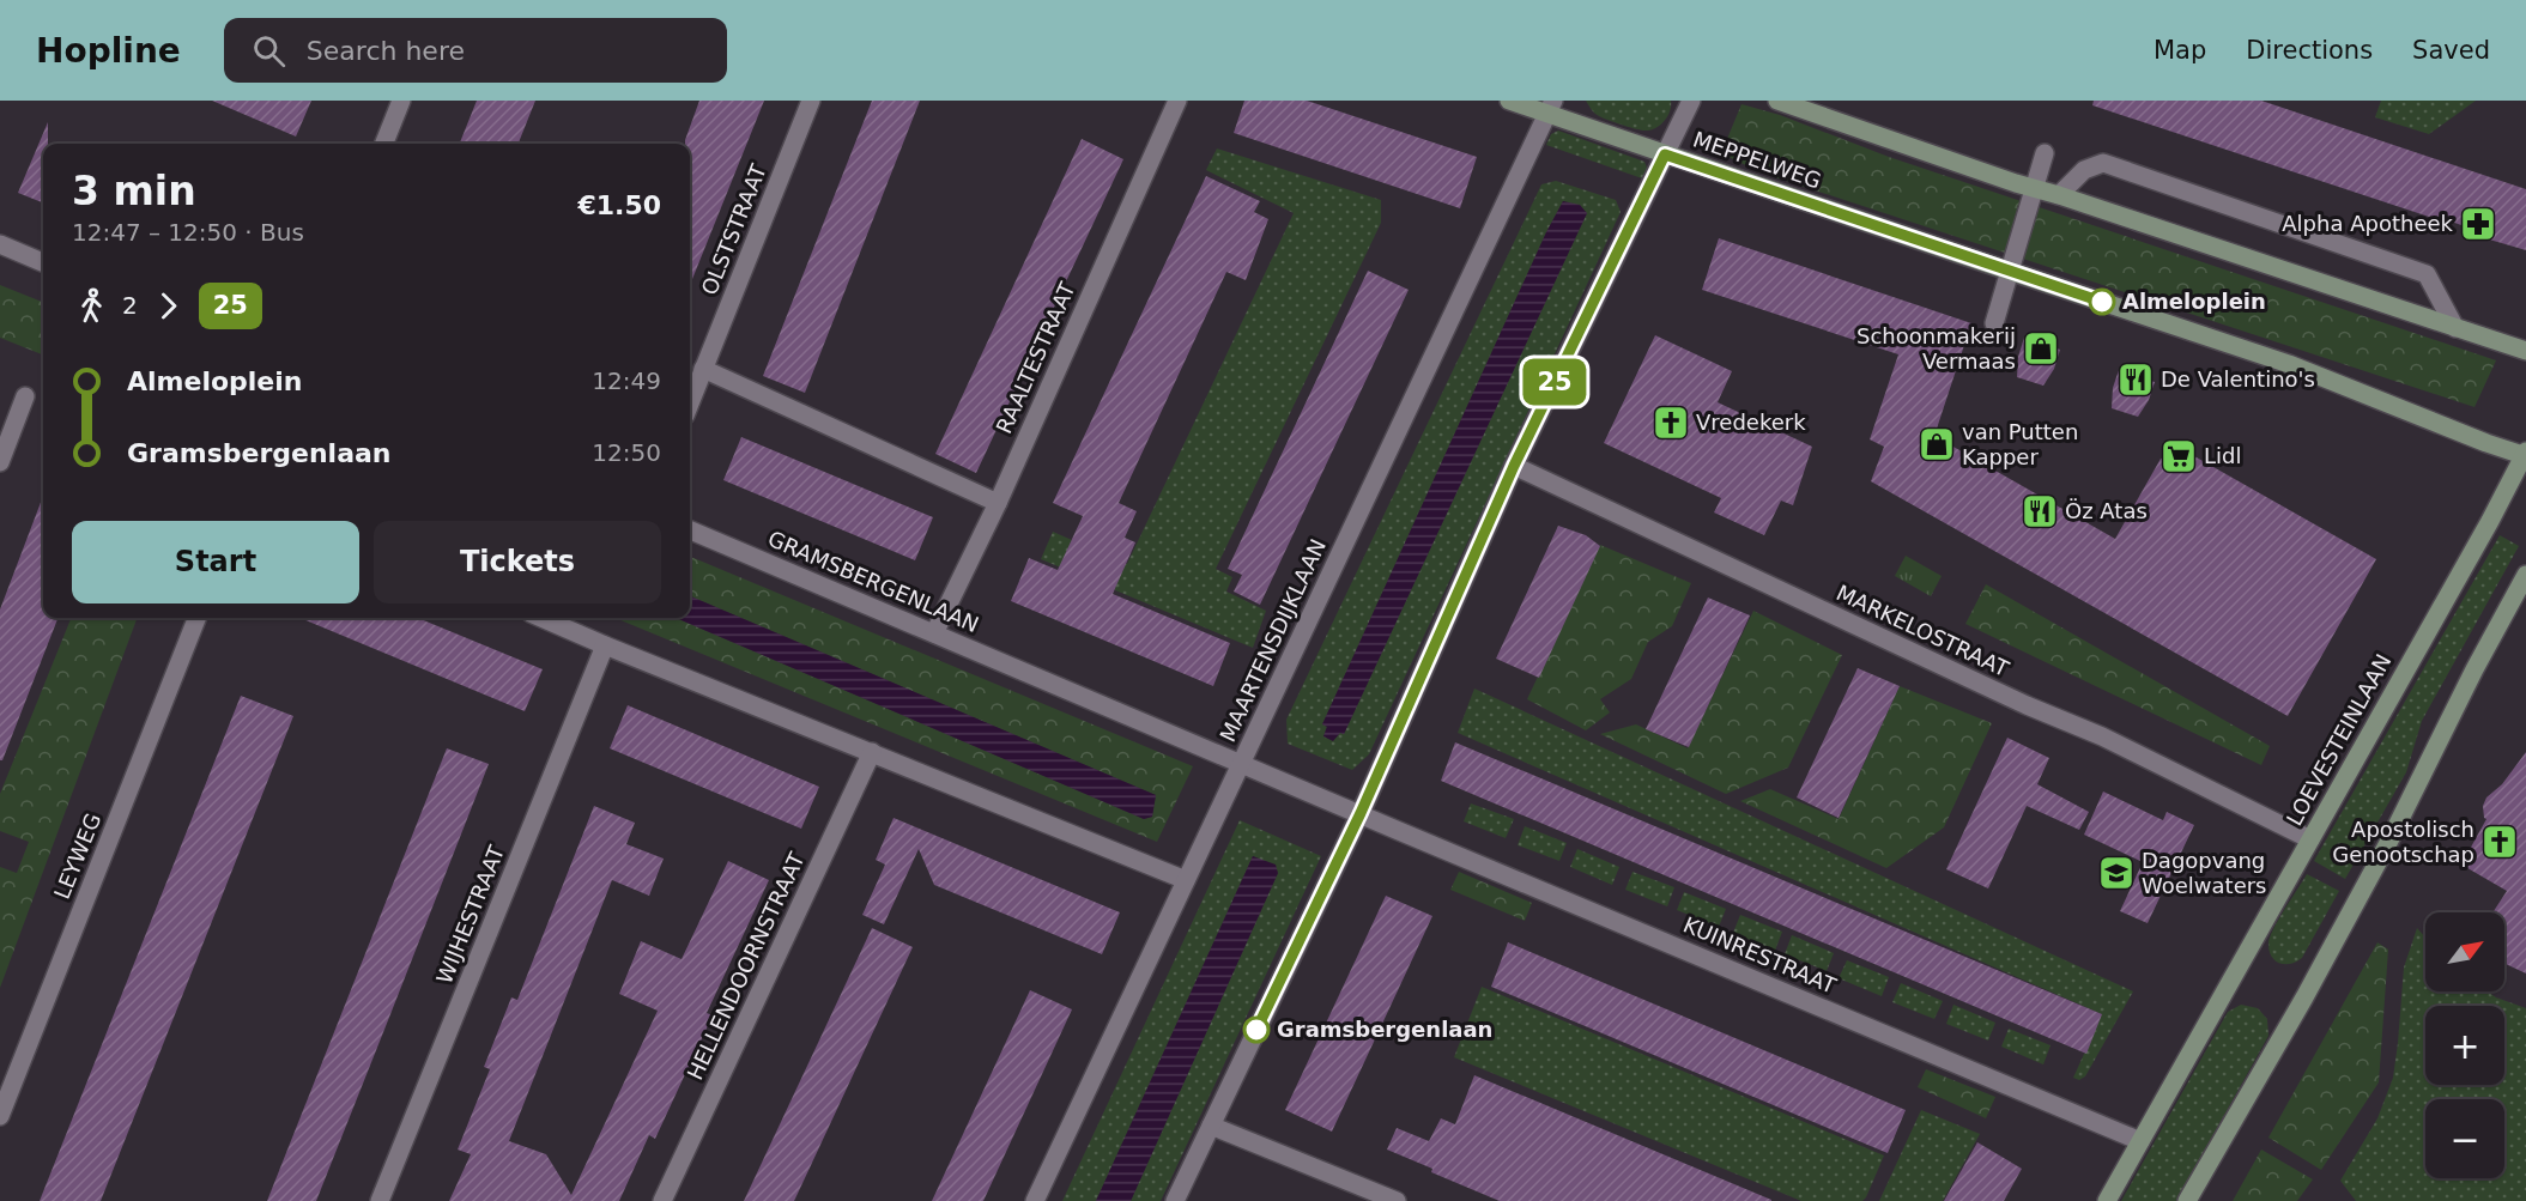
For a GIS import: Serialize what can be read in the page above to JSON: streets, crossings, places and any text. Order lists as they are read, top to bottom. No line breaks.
{"streets":{"main road":["MEPPELWEG","LOEVESTEINLAAN"],"street":["OLSTSTRAAT","RAALTESTRAAT","GRAMSBERGENLAAN","MARKELOSTRAAT","MAARTENSDIJKLAAN","LEYWEG","WIJHESTRAAT","KUINRESTRAAT","HELLENDOORNSTRAAT"]},"crossings":[["MEPPELWEG","MAARTENSDIJKLAAN"],["RAALTESTRAAT","GRAMSBERGENLAAN"],["GRAMSBERGENLAAN","MAARTENSDIJKLAAN"],["GRAMSBERGENLAAN","KUINRESTRAAT"],["MARKELOSTRAAT","LOEVESTEINLAAN"],["LOEVESTEINLAAN","KUINRESTRAAT"]],"places":{"pharmacy":["Alpha Apotheek"],"other":["Almeloplein","Gramsbergenlaan"],"shop":["Schoonmakerij Vermaas","van Putten Kapper"],"restaurant":["De Valentino's","Öz Atas"],"church":["Vredekerk","Apostolisch Genootschap"],"supermarket":["Lidl"],"school or university":["Dagopvang Woelwaters"]},"lines":["bus line 25"],"north":"top right","page":{"header":"Hopline","search":"Search here","nav":["Map","Directions","Saved"],"on_map":"25","heading":["3 min","12:47 – 12:50 · Bus","€1.50"],"legs":["2","25"],"list":[{"name":"Almeloplein","value":"12:49"},{"name":"Gramsbergenlaan","value":"12:50"}],"buttons":["Start","Tickets"],"map_buttons":["+","−"]}}
